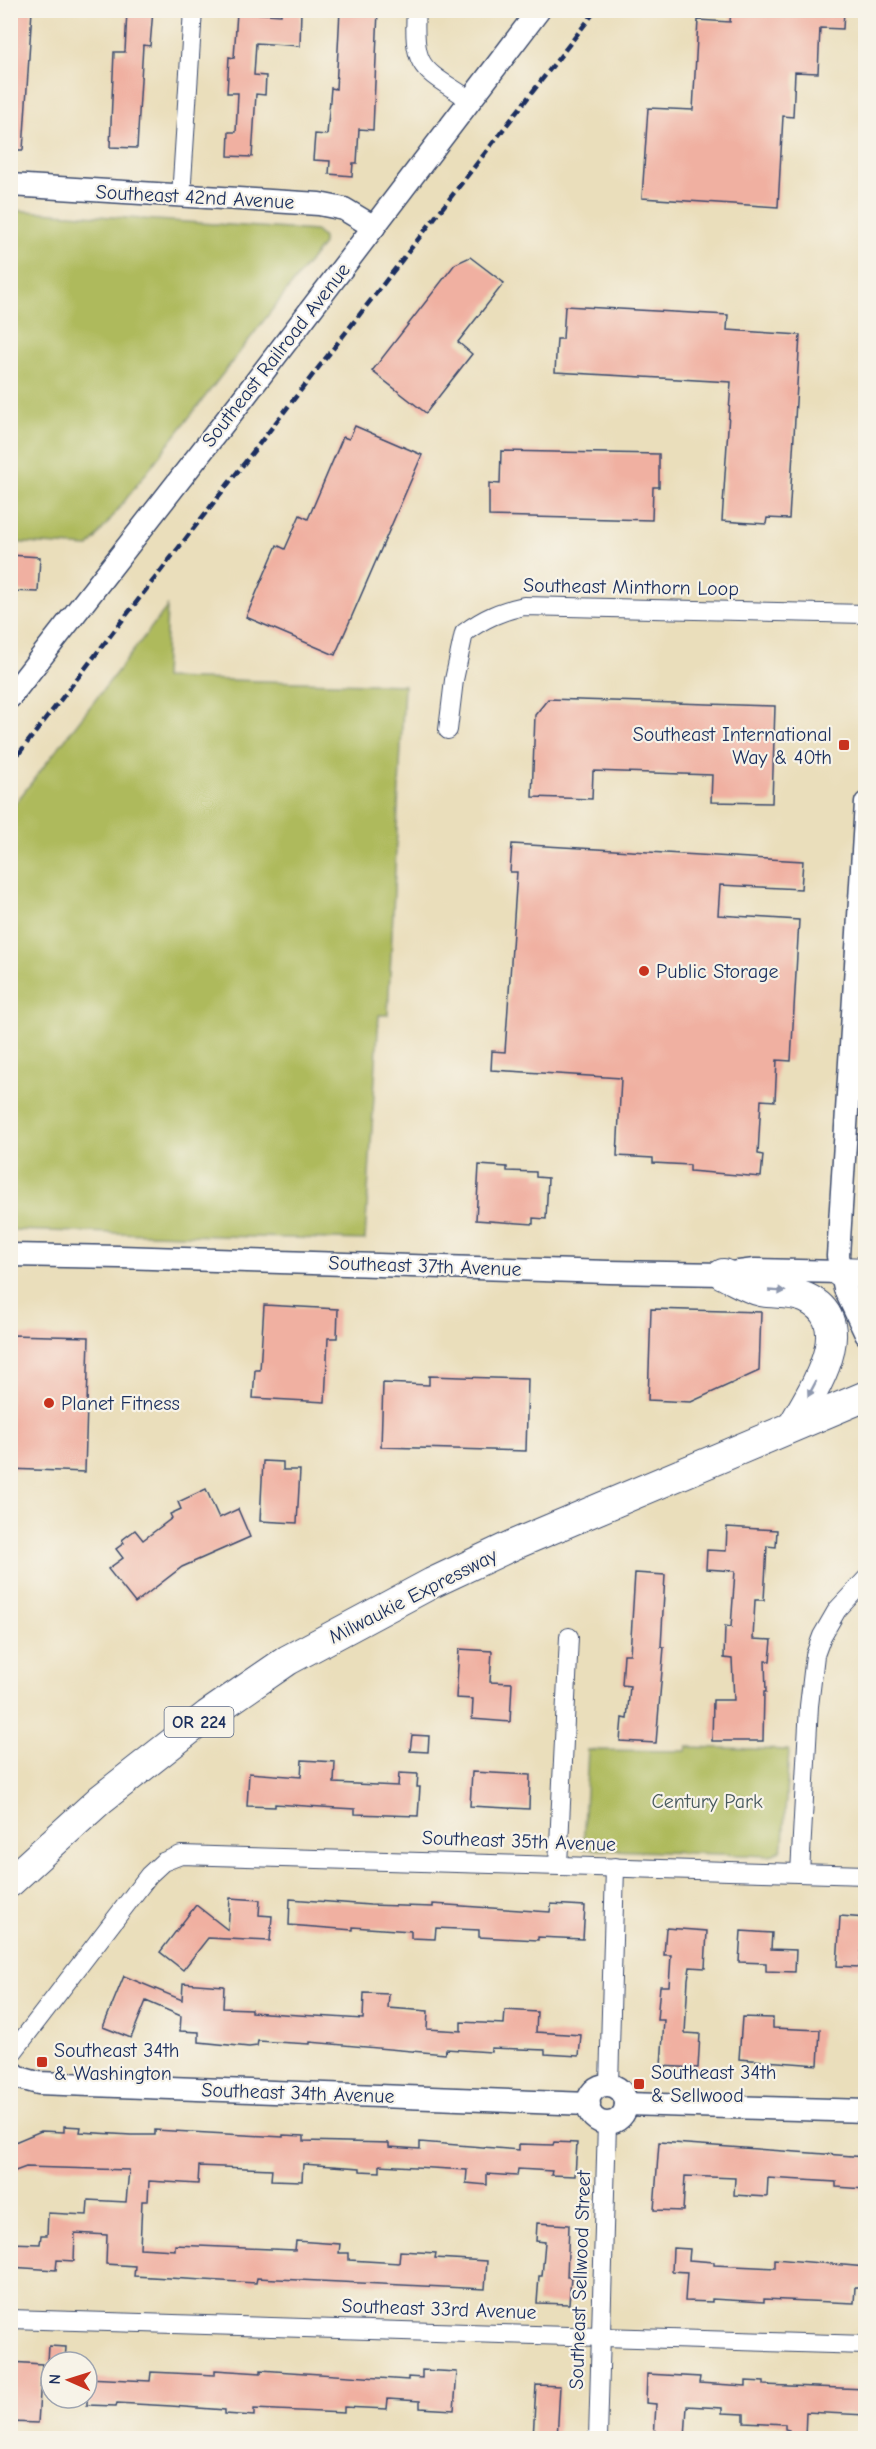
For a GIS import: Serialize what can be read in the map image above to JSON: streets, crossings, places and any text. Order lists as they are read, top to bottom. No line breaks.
{"streets":{"highway":["Milwaukie Expressway","OR 224"],"street":["Southeast 42nd Avenue","Southeast Railroad Avenue","Southeast Minthorn Loop","Southeast 37th Avenue","Southeast 35th Avenue","Southeast 34th Avenue","Southeast Sellwood Street","Southeast 33rd Avenue"]},"crossings":[["Southeast 42nd Avenue","Southeast Railroad Avenue"],["Southeast 34th Avenue","Southeast Sellwood Street"],["Southeast Sellwood Street","Southeast 33rd Avenue"]],"parks":["Century Park"],"places":{"transit":["Southeast International Way & 40th","Southeast 34th & Washington","Southeast 34th & Sellwood"],"other":["Public Storage","Planet Fitness"]},"north":"left"}
